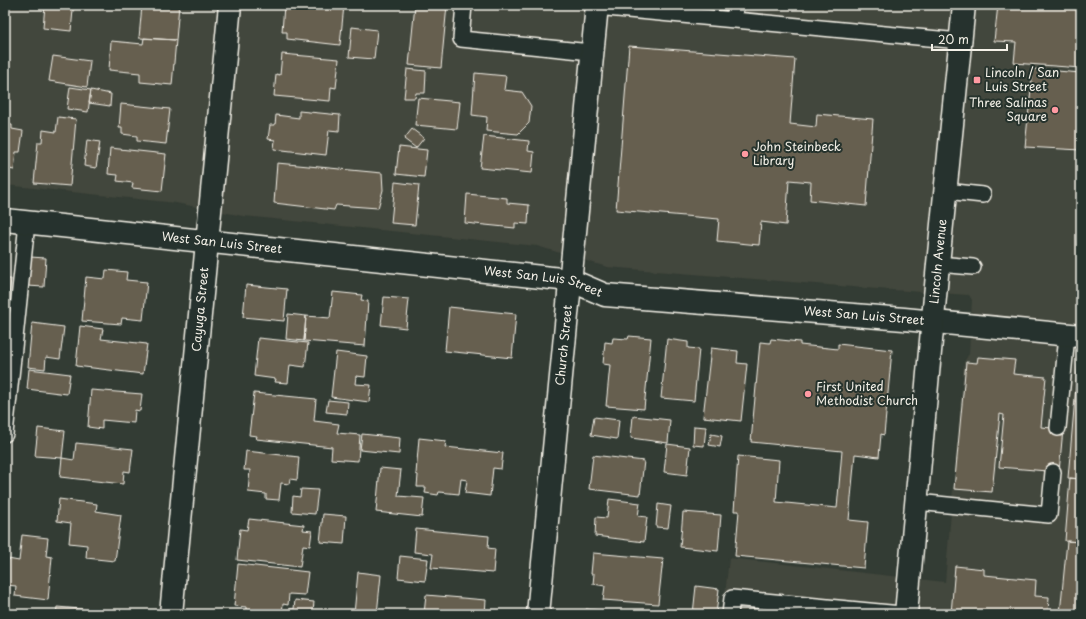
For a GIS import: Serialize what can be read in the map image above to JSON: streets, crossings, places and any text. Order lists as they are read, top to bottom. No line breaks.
{"streets":{"street":["West San Luis Street","Lincoln Avenue","Cayuga Street","Church Street"]},"crossings":[["West San Luis Street","Lincoln Avenue"],["West San Luis Street","Cayuga Street"],["West San Luis Street","Church Street"]],"places":{"transit":["Lincoln / San Luis Street"],"other":["Three Salinas Square","John Steinbeck Library","First United Methodist Church"]},"scale_bar":"20 m"}
